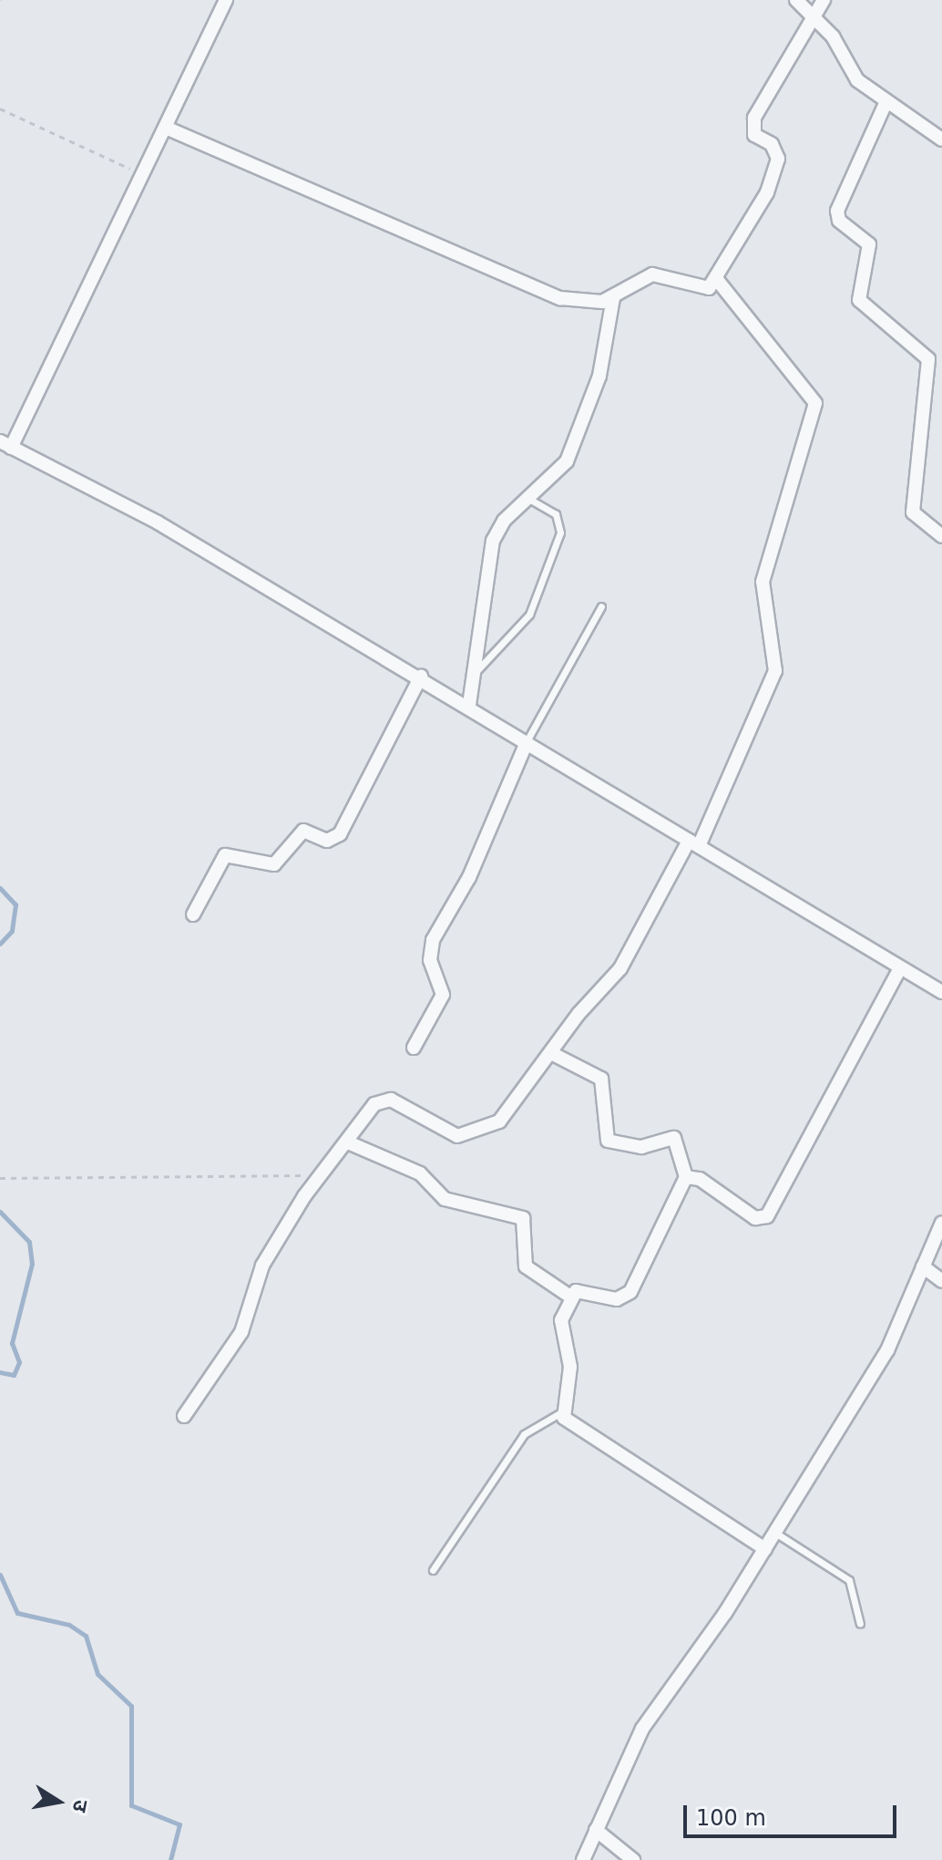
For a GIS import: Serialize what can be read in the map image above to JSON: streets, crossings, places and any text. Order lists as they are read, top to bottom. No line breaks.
{"scale_bar":"100 m","north":"right"}
